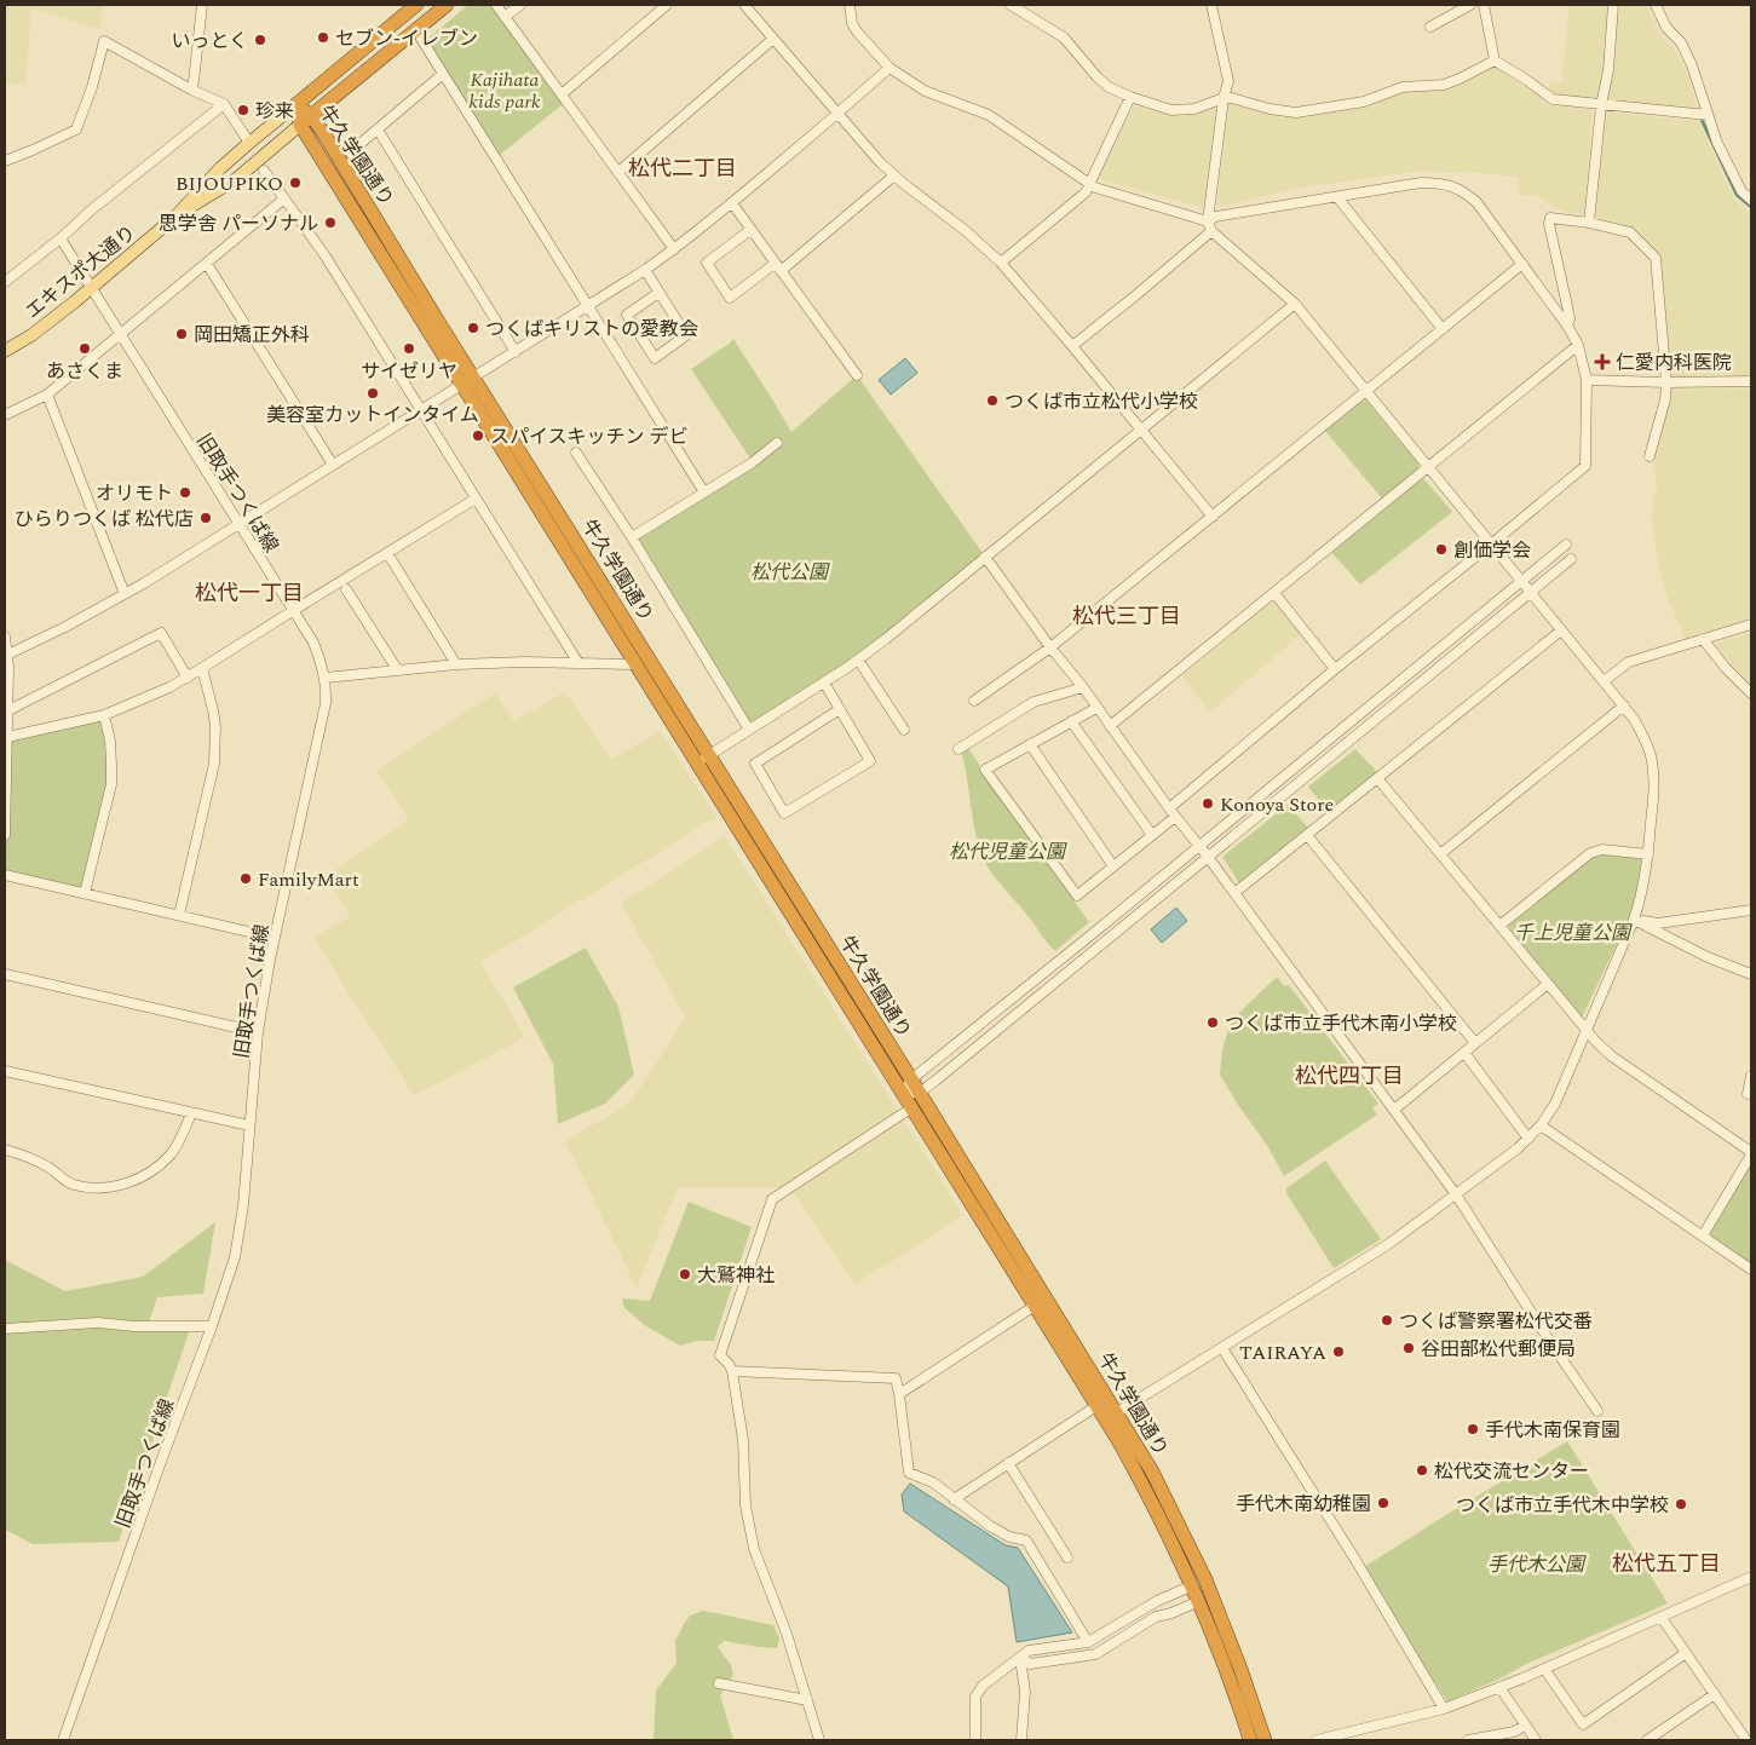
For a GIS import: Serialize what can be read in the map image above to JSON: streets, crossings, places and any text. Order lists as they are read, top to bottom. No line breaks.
{"streets":{"highway":["牛久学園通り"],"main road":["エキスポ大通り"],"street":["旧取手つくば線"]},"crossings":[["牛久学園通り","エキスポ大通り"],["エキスポ大通り","旧取手つくば線"]],"districts":["松代二丁目","松代一丁目","松代三丁目","松代四丁目","松代五丁目"],"parks":["Kajihata kids park","松代公園","松代児童公園","千上児童公園","手代木公園"],"places":{"other":["セブン-イレブン","いっとく","珍来","BIJOUPIKO","思学舎 パーソナル","つくばキリストの愛教会","岡田矯正外科","あさくま","サイゼリヤ","美容室カットインタイム","つくば市立松代小学校","スパイスキッチン デビ","オリモト","ひらりつくば 松代店","創価学会","Konoya Store","FamilyMart","つくば市立手代木南小学校","大鷲神社","つくば警察署松代交番","谷田部松代郵便局","TAIRAYA","手代木南保育園","松代交流センター","手代木南幼稚園","つくば市立手代木中学校"],"health":["仁愛内科医院"]}}
